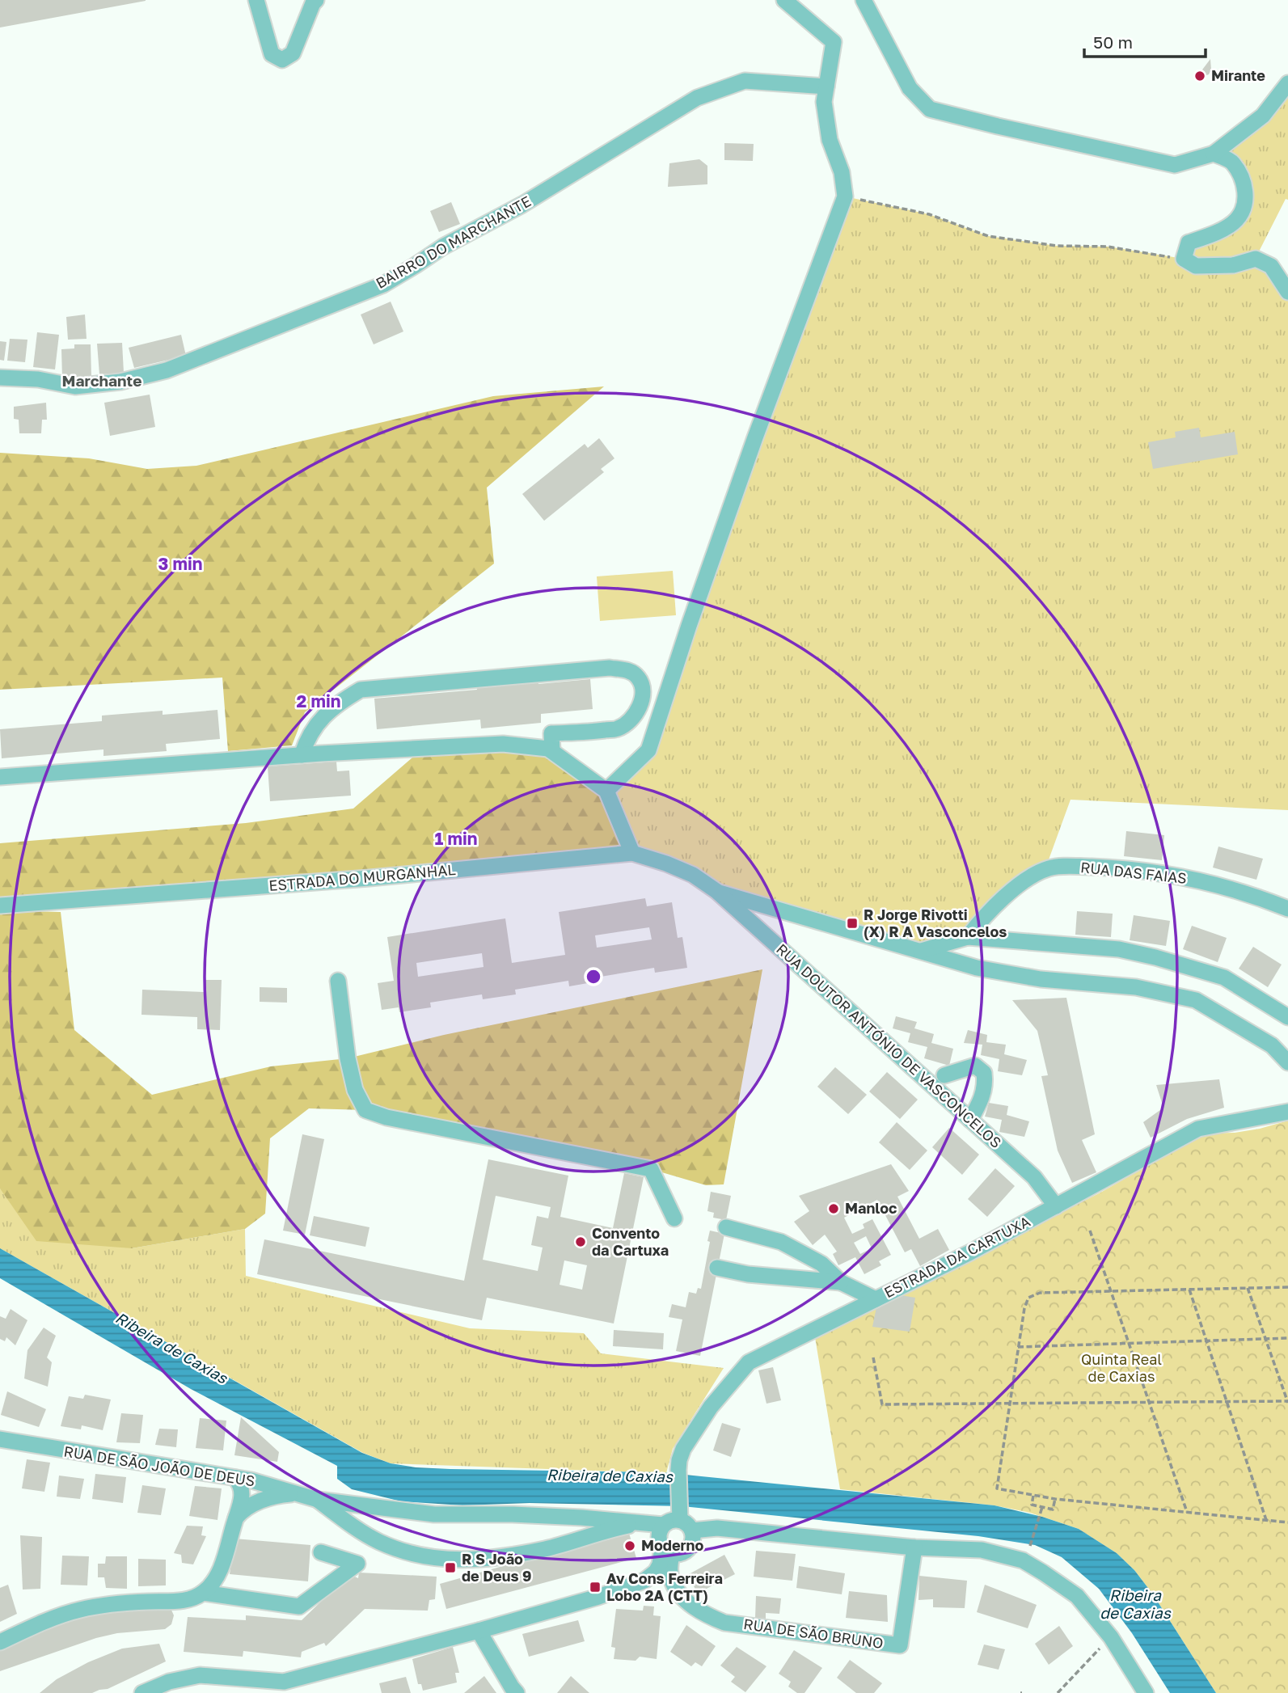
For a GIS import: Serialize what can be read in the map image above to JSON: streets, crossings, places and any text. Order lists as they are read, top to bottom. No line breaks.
{"streets":{"street":["BAIRRO DO MARCHANTE","RUA DAS FAIAS","ESTRADA DO MURGANHAL","RUA DOUTOR ANTÓNIO DE VASCONCELOS","ESTRADA DA CARTUXA","RUA DE SÃO JOÃO DE DEUS","RUA DE SÃO BRUNO"]},"crossings":[["ESTRADA DO MURGANHAL","RUA DOUTOR ANTÓNIO DE VASCONCELOS"],["RUA DOUTOR ANTÓNIO DE VASCONCELOS","ESTRADA DA CARTUXA"],["ESTRADA DA CARTUXA","RUA DE SÃO JOÃO DE DEUS"],["ESTRADA DA CARTUXA","RUA DE SÃO BRUNO"],["RUA DE SÃO JOÃO DE DEUS","RUA DE SÃO BRUNO"]],"districts":["Marchante"],"water":["Ribeira de Caxias"],"parks":["Quinta Real de Caxias"],"places":{"other":["Mirante","Manloc","Convento da Cartuxa","Moderno"],"transit":["R Jorge Rivotti (X) R A Vasconcelos","R S João de Deus 9","Av Cons Ferreira Lobo 2A (CTT)"]},"scale_bar":"50 m","rings":["3 min","2 min","1 min"]}
